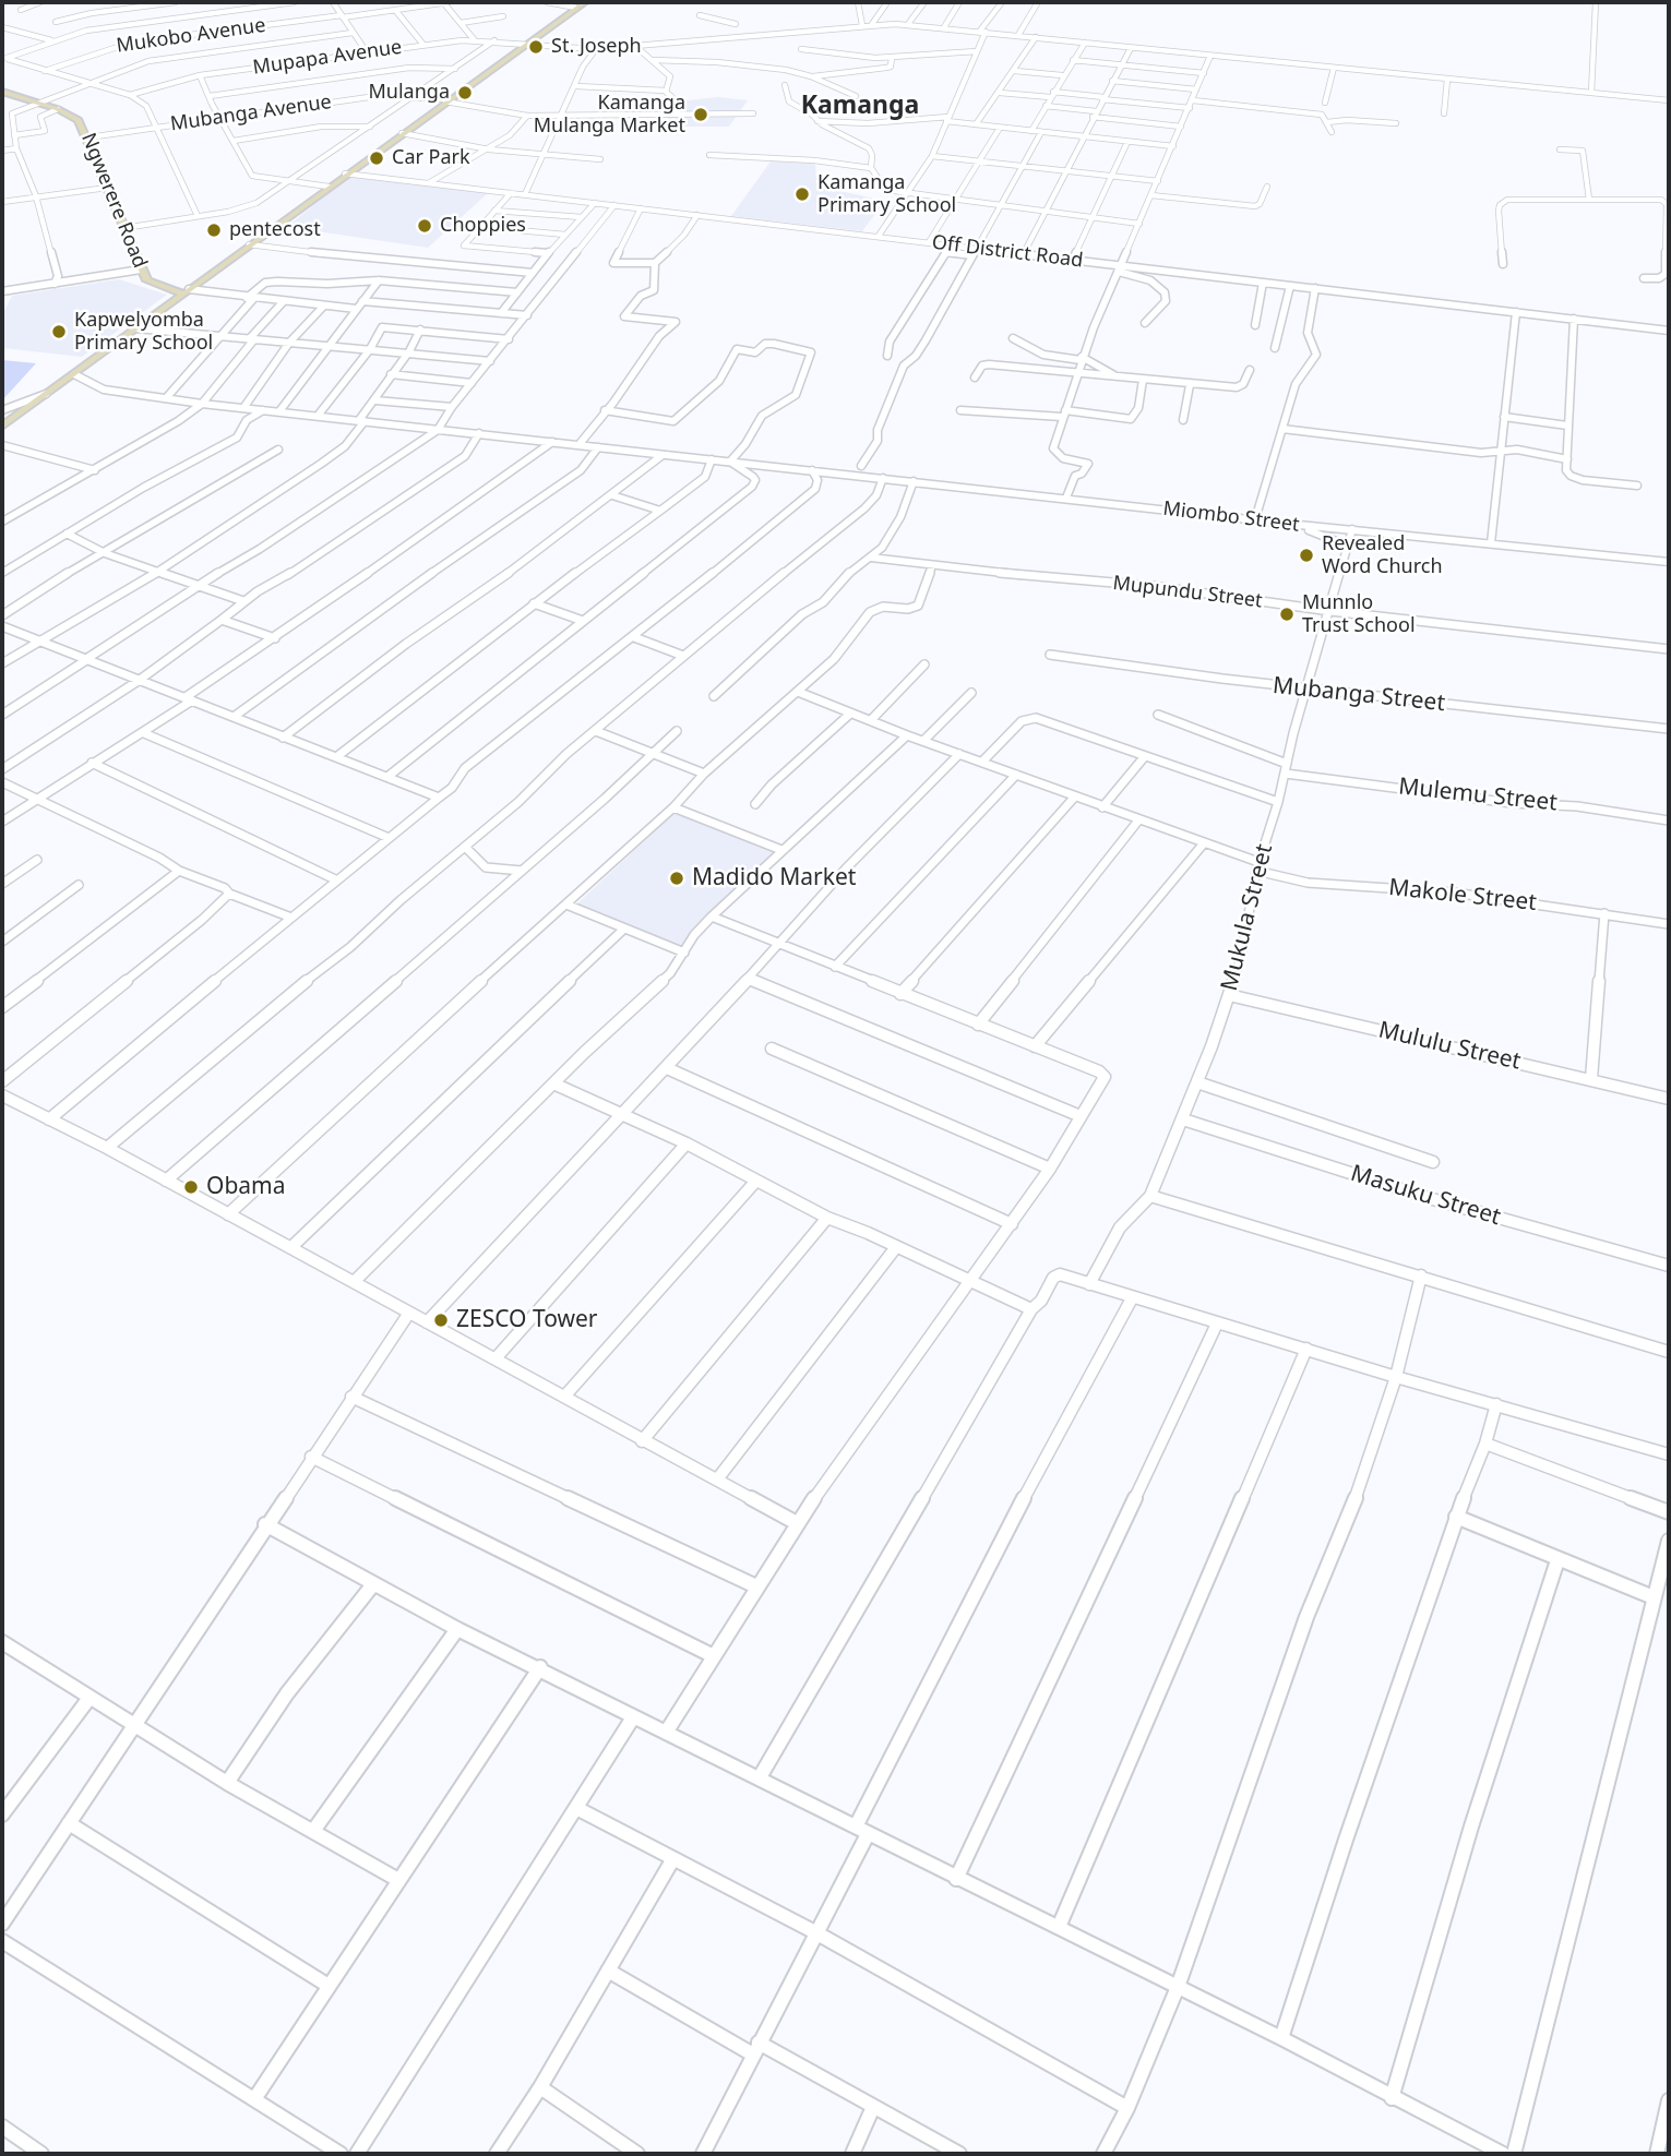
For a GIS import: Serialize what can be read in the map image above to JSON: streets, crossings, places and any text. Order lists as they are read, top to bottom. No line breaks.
{"streets":{"street":["Mukobo Avenue","Mupapa Avenue","Mubanga Avenue","Ngwerere Road","Off District Road","Miombo Street","Mupundu Street","Mubanga Street","Mulemu Street","Makole Street","Mukula Street","Mululu Street","Masuku Street"]},"crossings":[["Mubanga Avenue","Ngwerere Road"],["Miombo Street","Mukula Street"],["Mupundu Street","Mukula Street"],["Mubanga Street","Mukula Street"],["Mulemu Street","Mukula Street"],["Makole Street","Mukula Street"],["Mukula Street","Mululu Street"],["Mukula Street","Masuku Street"]],"districts":["Kamanga"],"places":["St. Joseph","Mulanga","Kamanga Mulanga Market","Car Park","Kamanga Primary School","Choppies","pentecost","Kapwelyomba Primary School","Revealed Word Church","Munnlo Trust School","Madido Market","Obama","ZESCO Tower"]}
